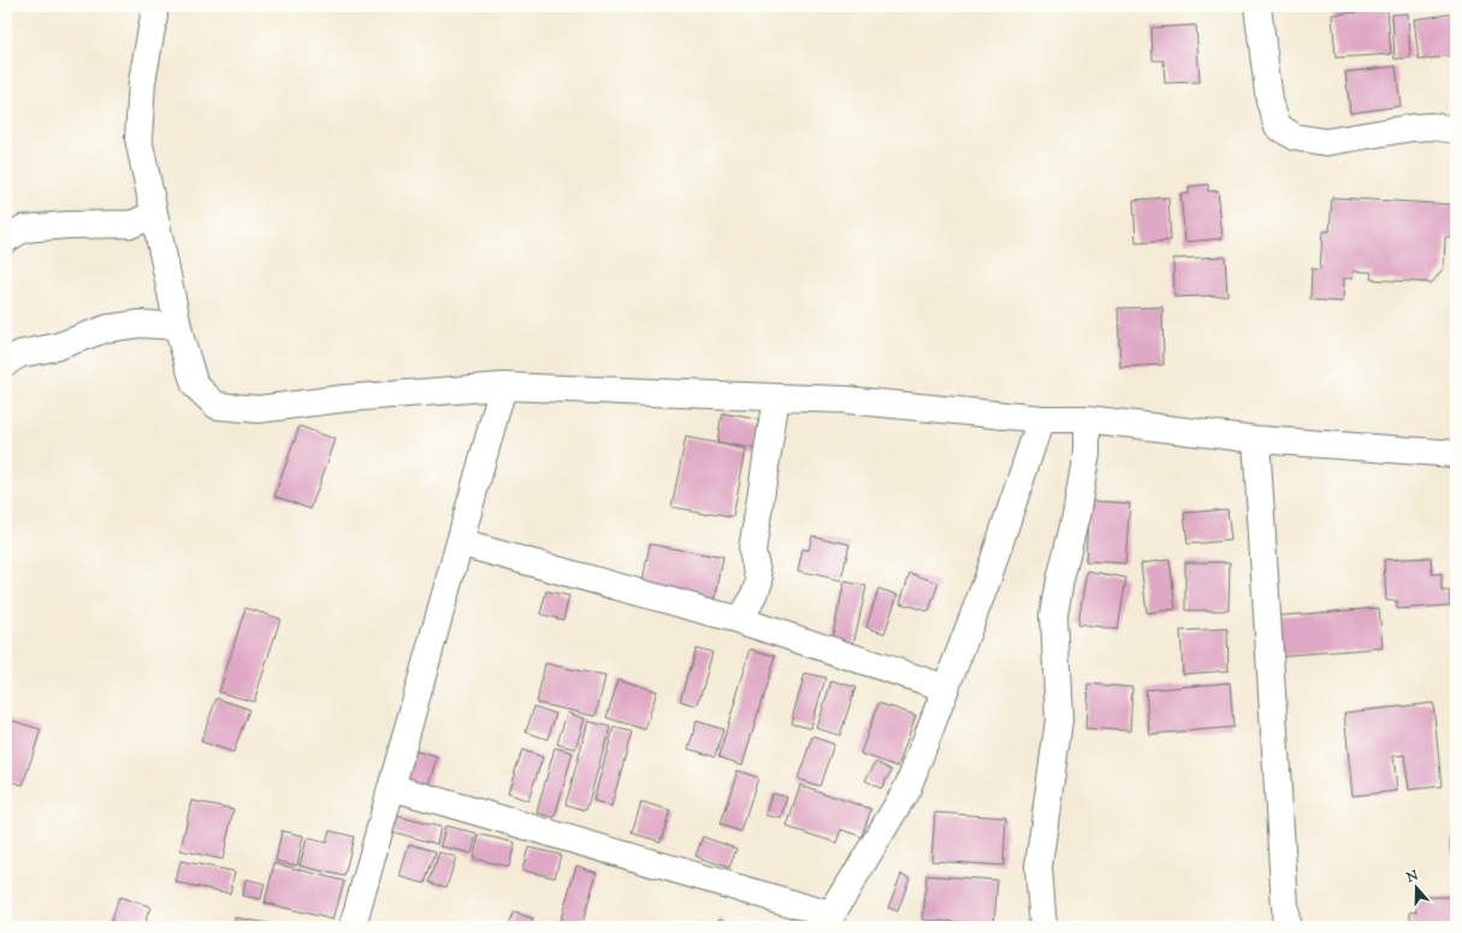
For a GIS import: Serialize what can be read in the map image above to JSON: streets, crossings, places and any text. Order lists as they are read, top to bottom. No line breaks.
{"north":"top"}
